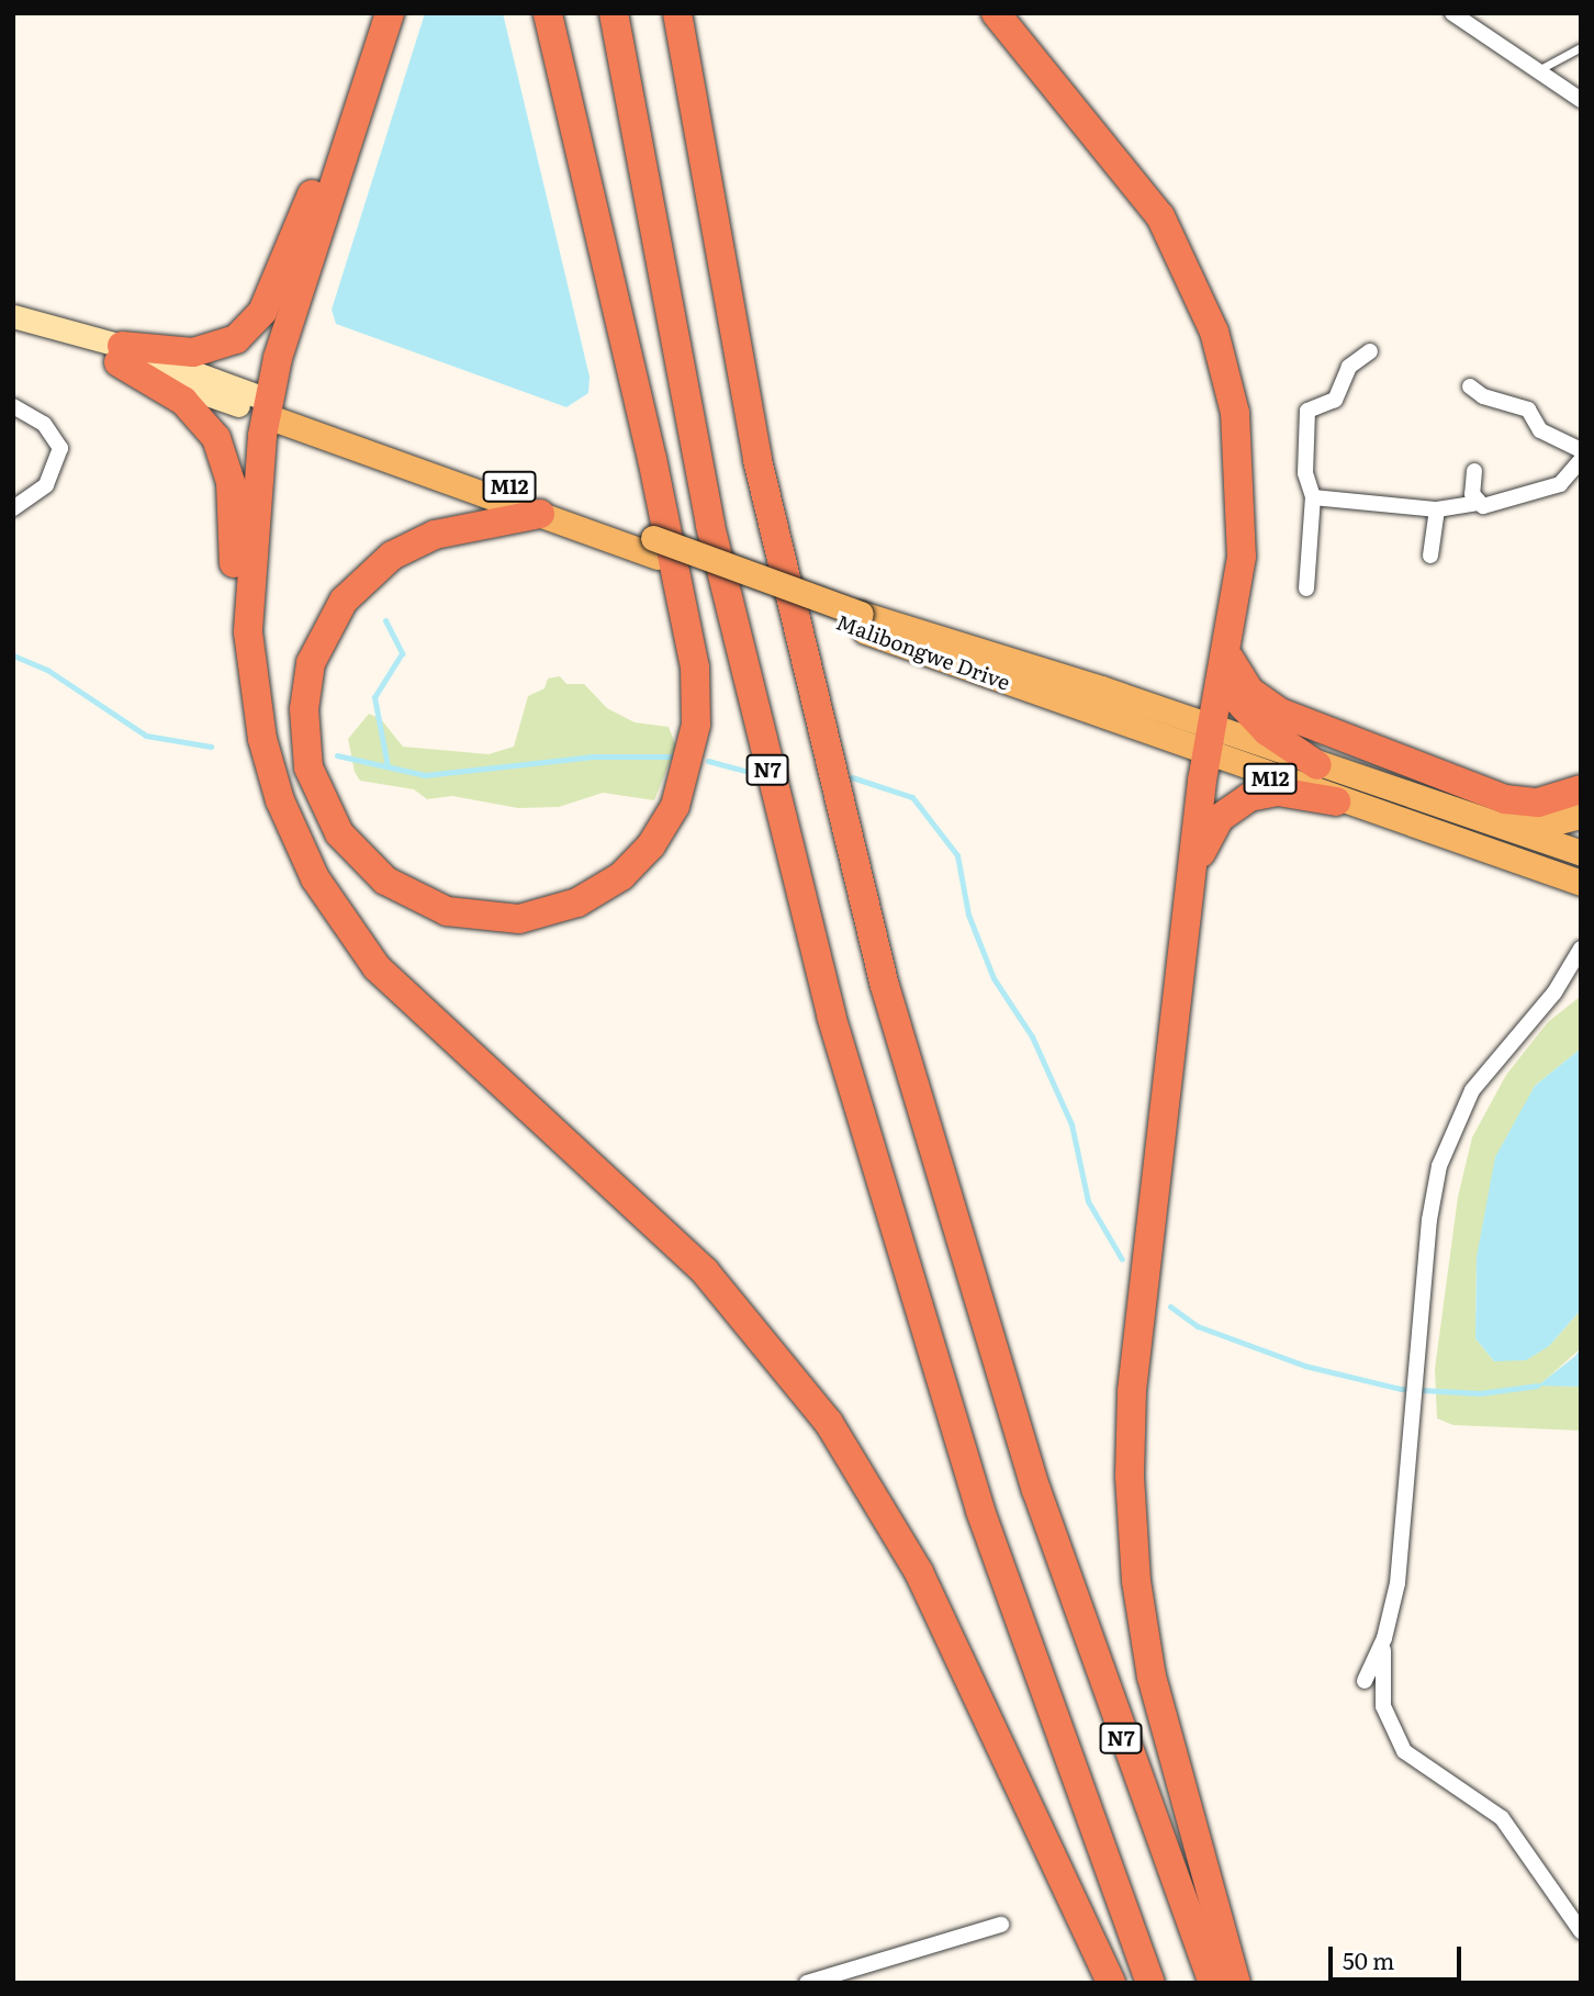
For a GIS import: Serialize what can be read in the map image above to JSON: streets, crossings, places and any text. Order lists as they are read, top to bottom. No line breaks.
{"streets":{"highway":["N7"],"main road":["M12","Malibongwe Drive"]},"crossings":[["M12","Malibongwe Drive"]],"scale_bar":"50 m"}
